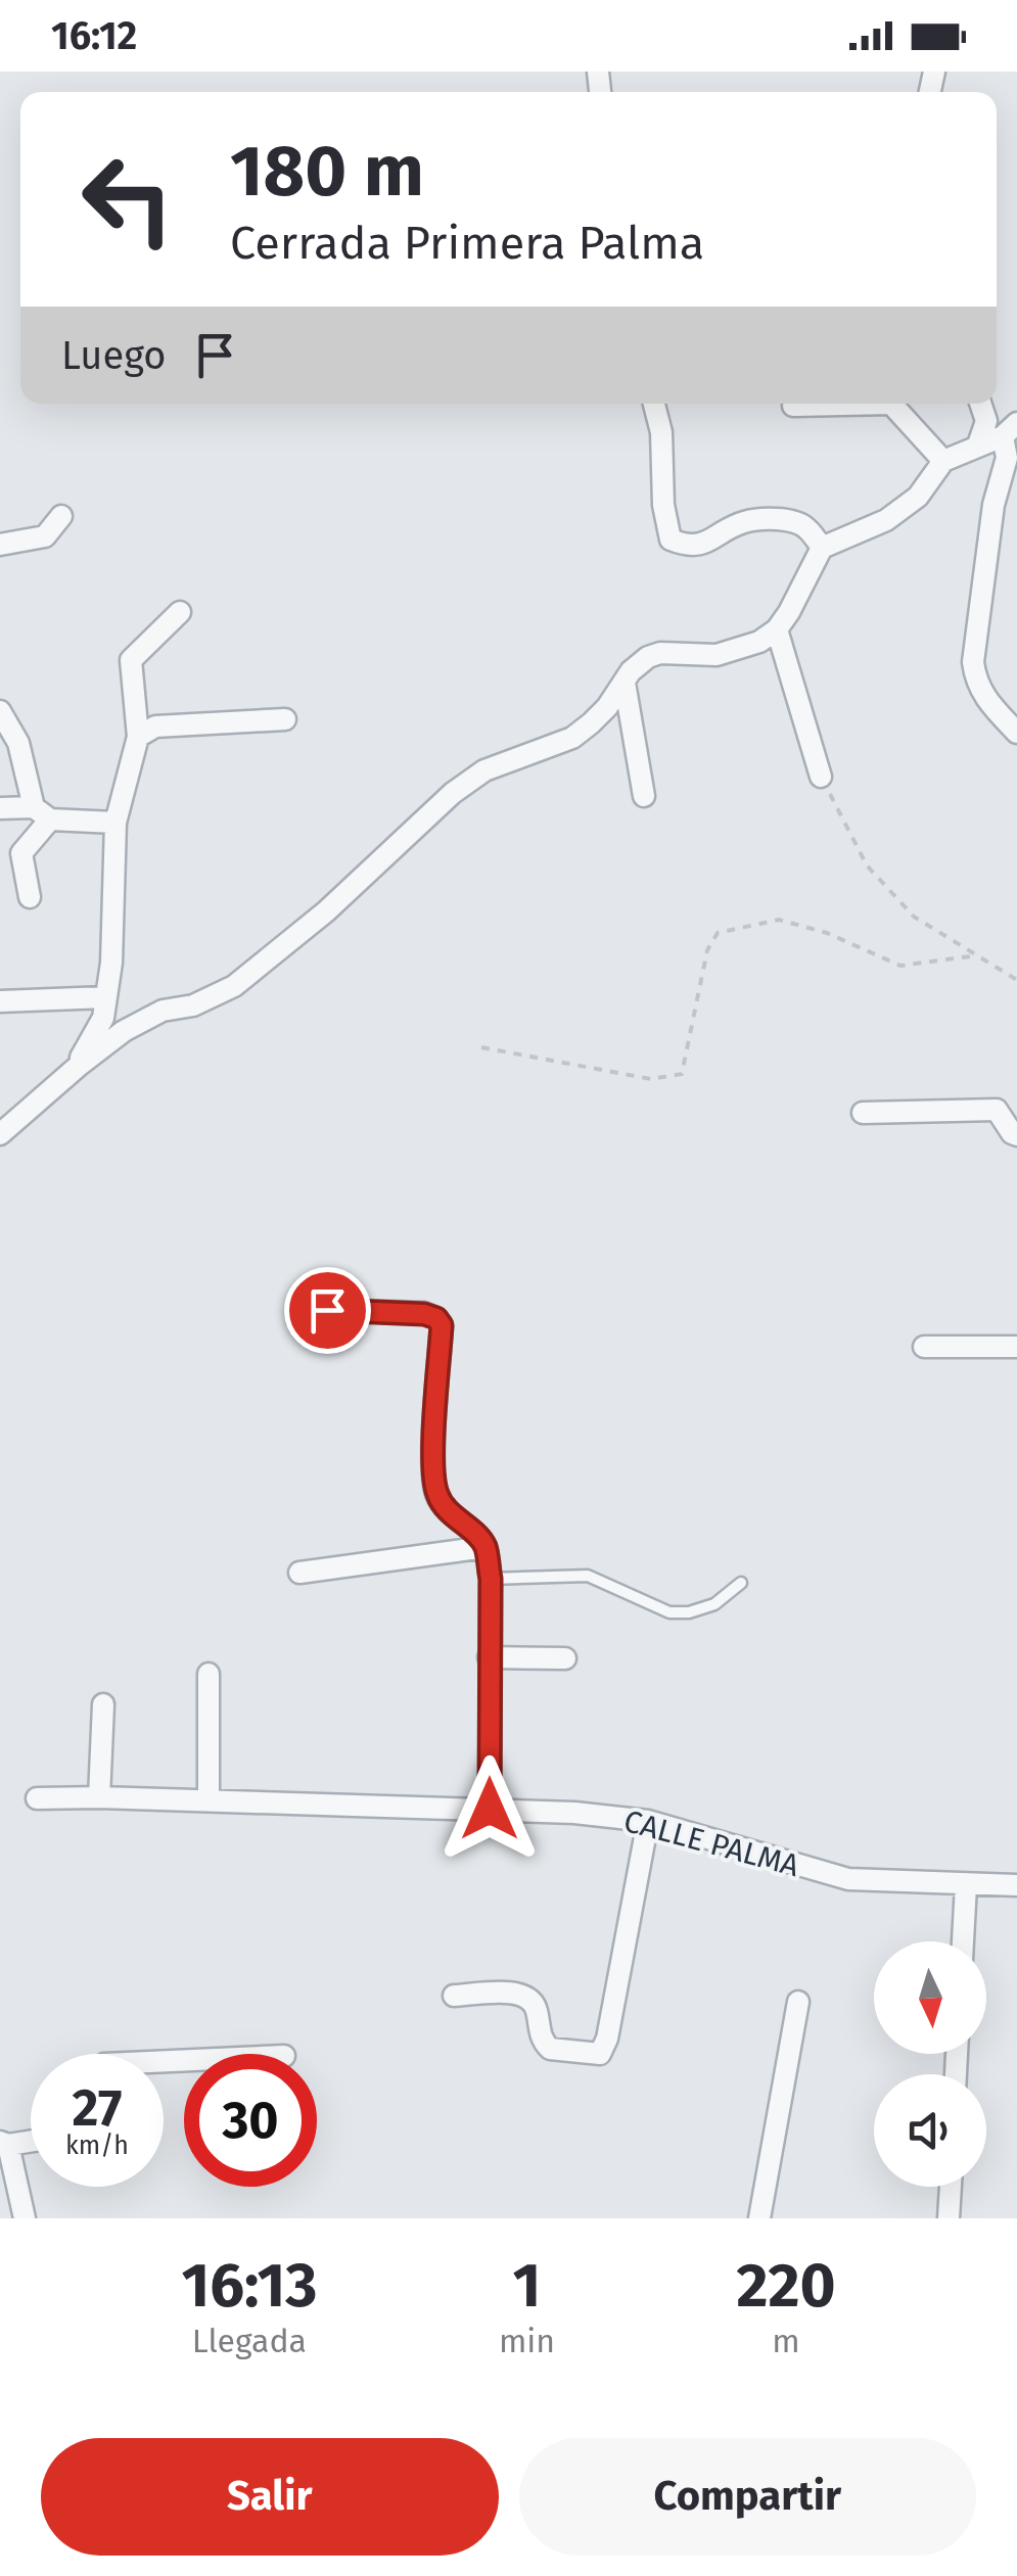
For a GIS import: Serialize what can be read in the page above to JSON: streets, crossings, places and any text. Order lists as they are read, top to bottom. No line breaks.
{"streets":{"street":["CALLE PALMA"]},"north":"bottom","page":{"status":"16:12","turn":["180 m","Cerrada Primera Palma"],"then":"Luego","speed":"27 km/h","limit":"30","eta":["16:13","Llegada","1","min","220","m"],"buttons":["Salir","Compartir"]}}
